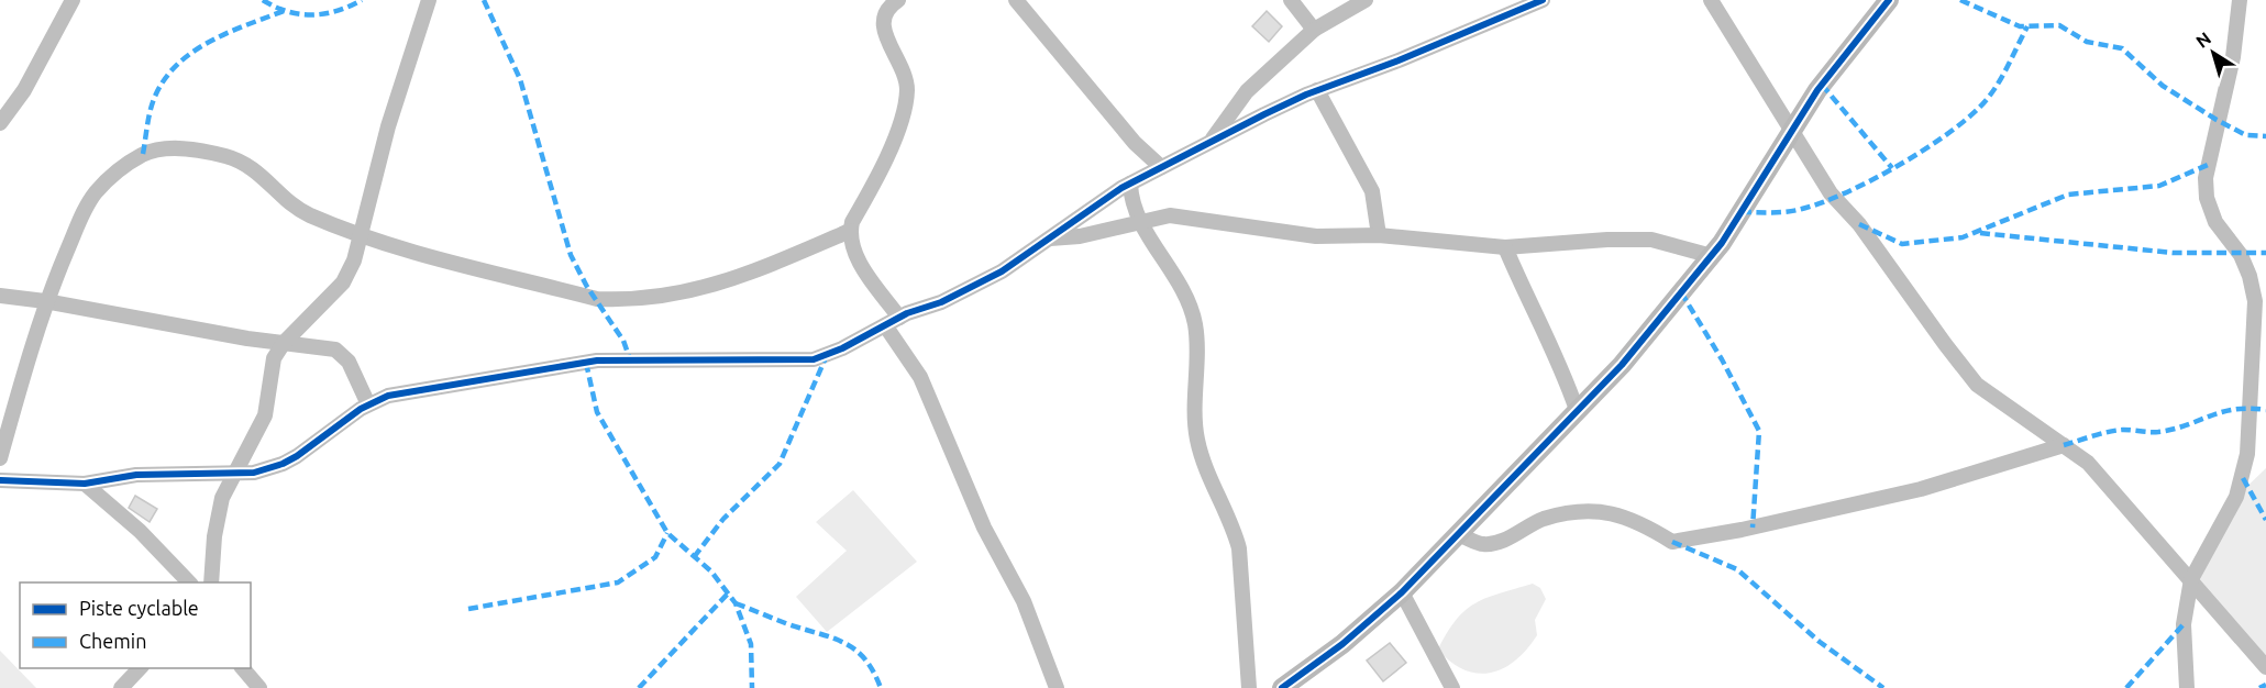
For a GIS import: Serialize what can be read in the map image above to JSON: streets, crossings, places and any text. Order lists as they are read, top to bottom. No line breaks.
{"legend":["Piste cyclable","Chemin"],"north":"top left"}
